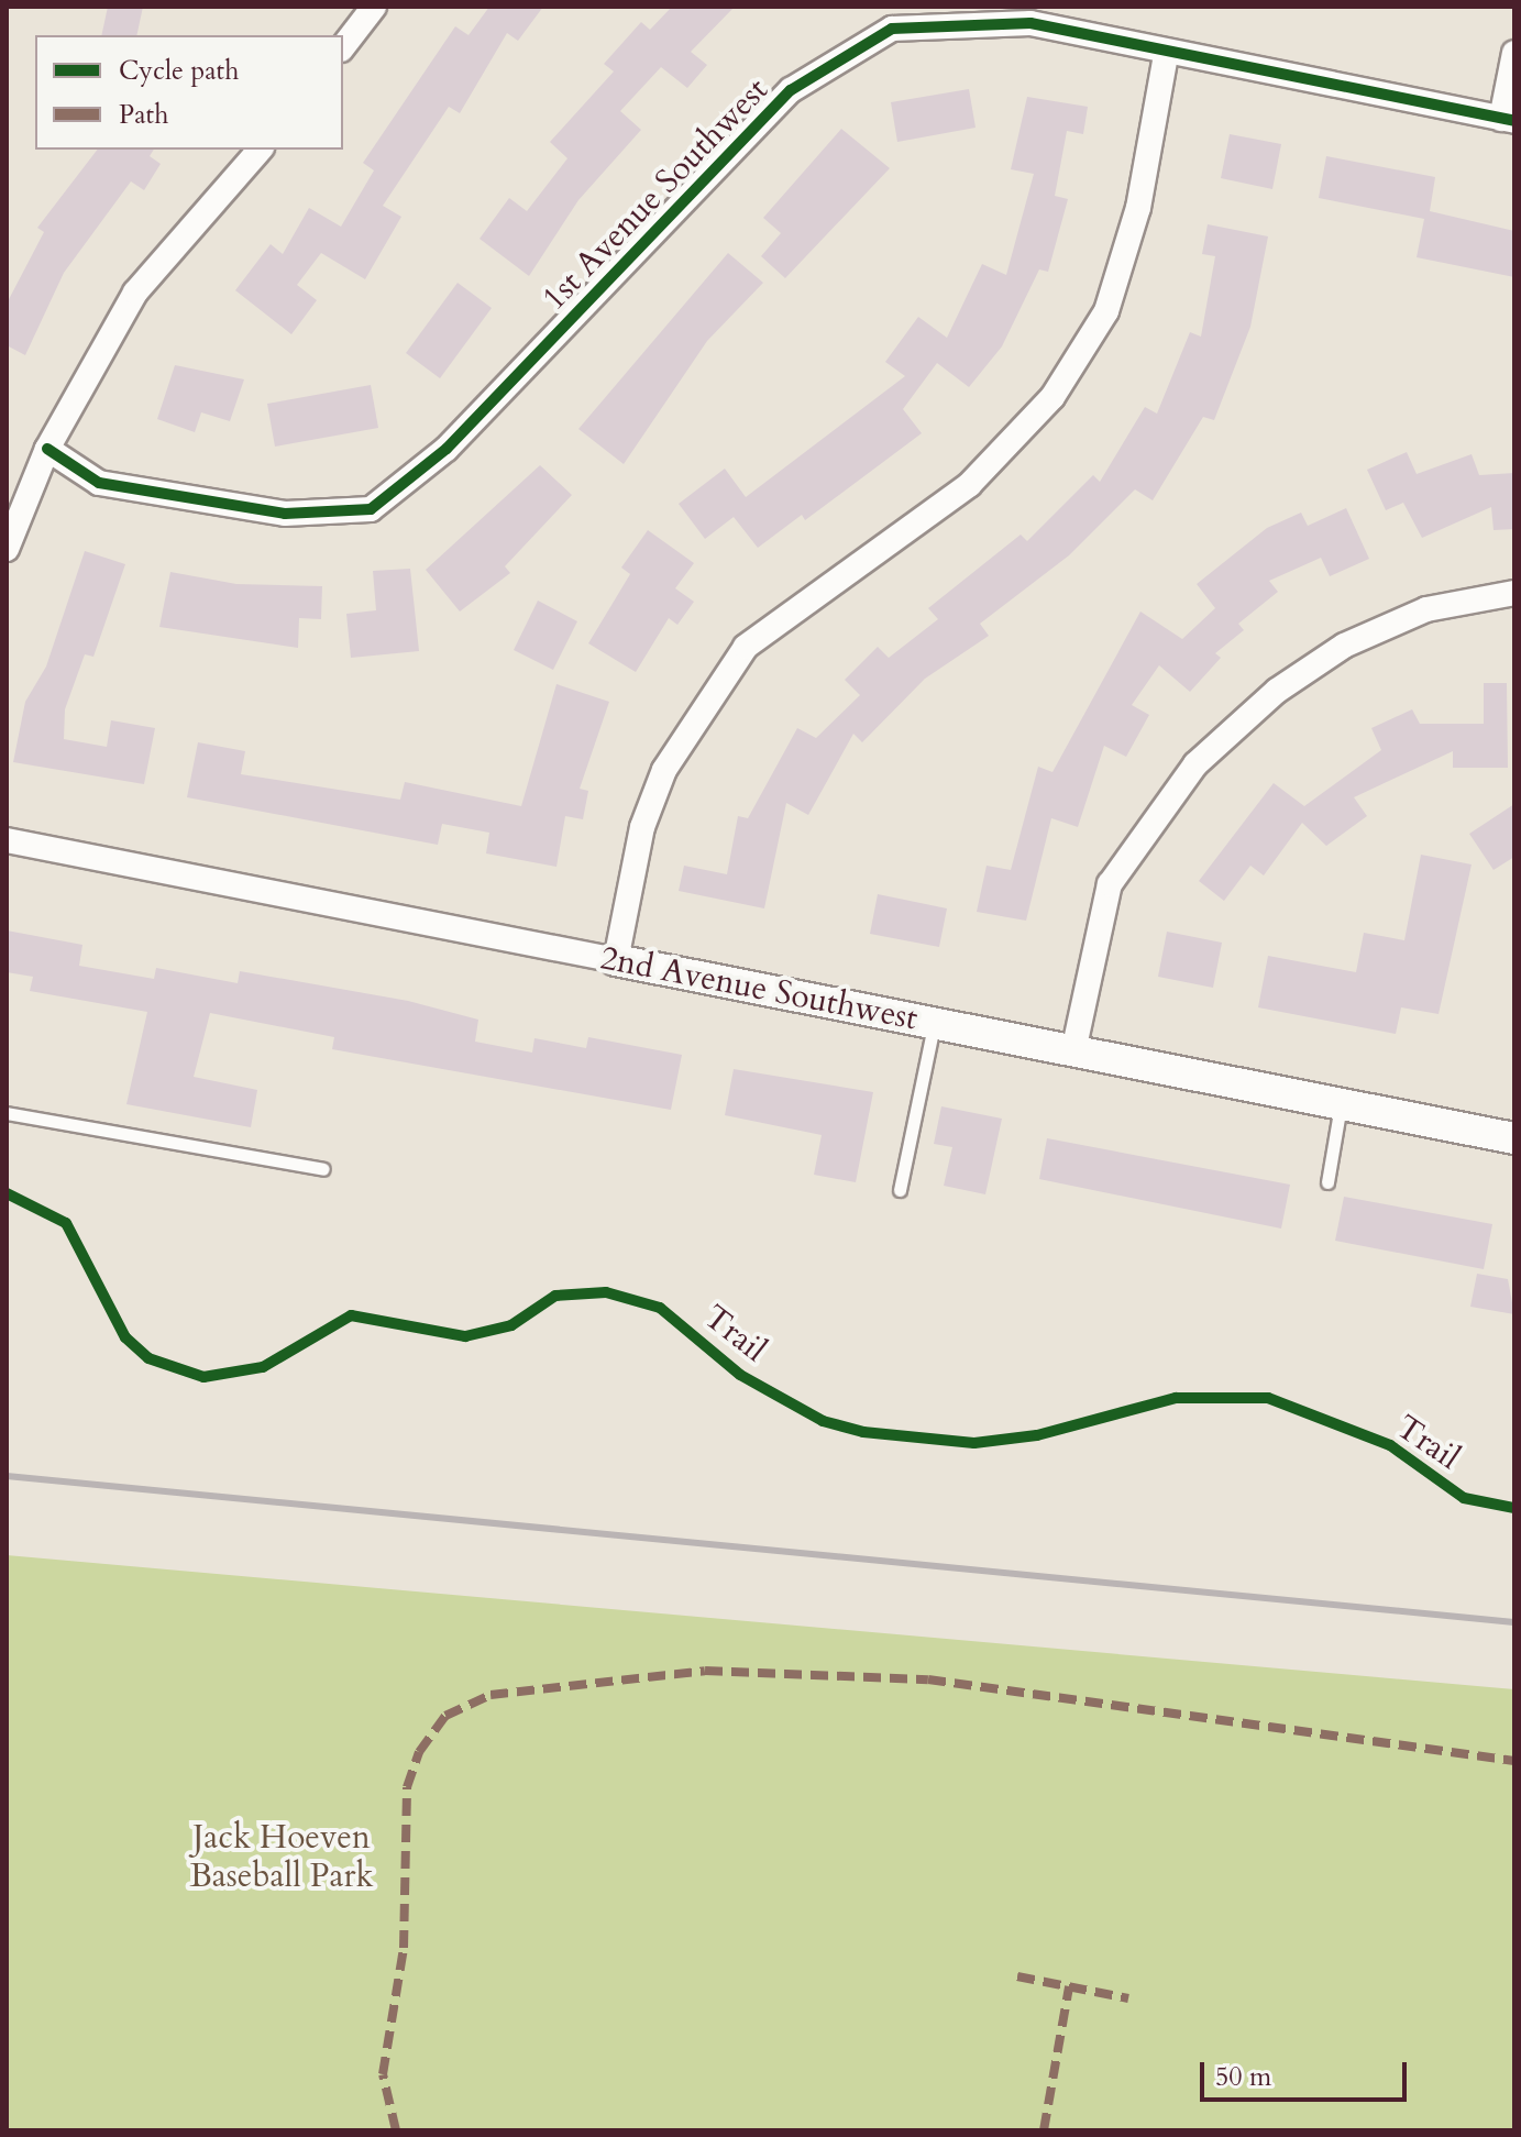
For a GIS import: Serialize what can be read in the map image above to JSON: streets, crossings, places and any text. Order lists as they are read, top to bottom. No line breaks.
{"streets":{"street":["1st Avenue Southwest","2nd Avenue Southwest"],"cycle path":["Trail"]},"parks":["Jack Hoeven Baseball Park"],"legend":["Cycle path","Path"],"scale_bar":"50 m"}
